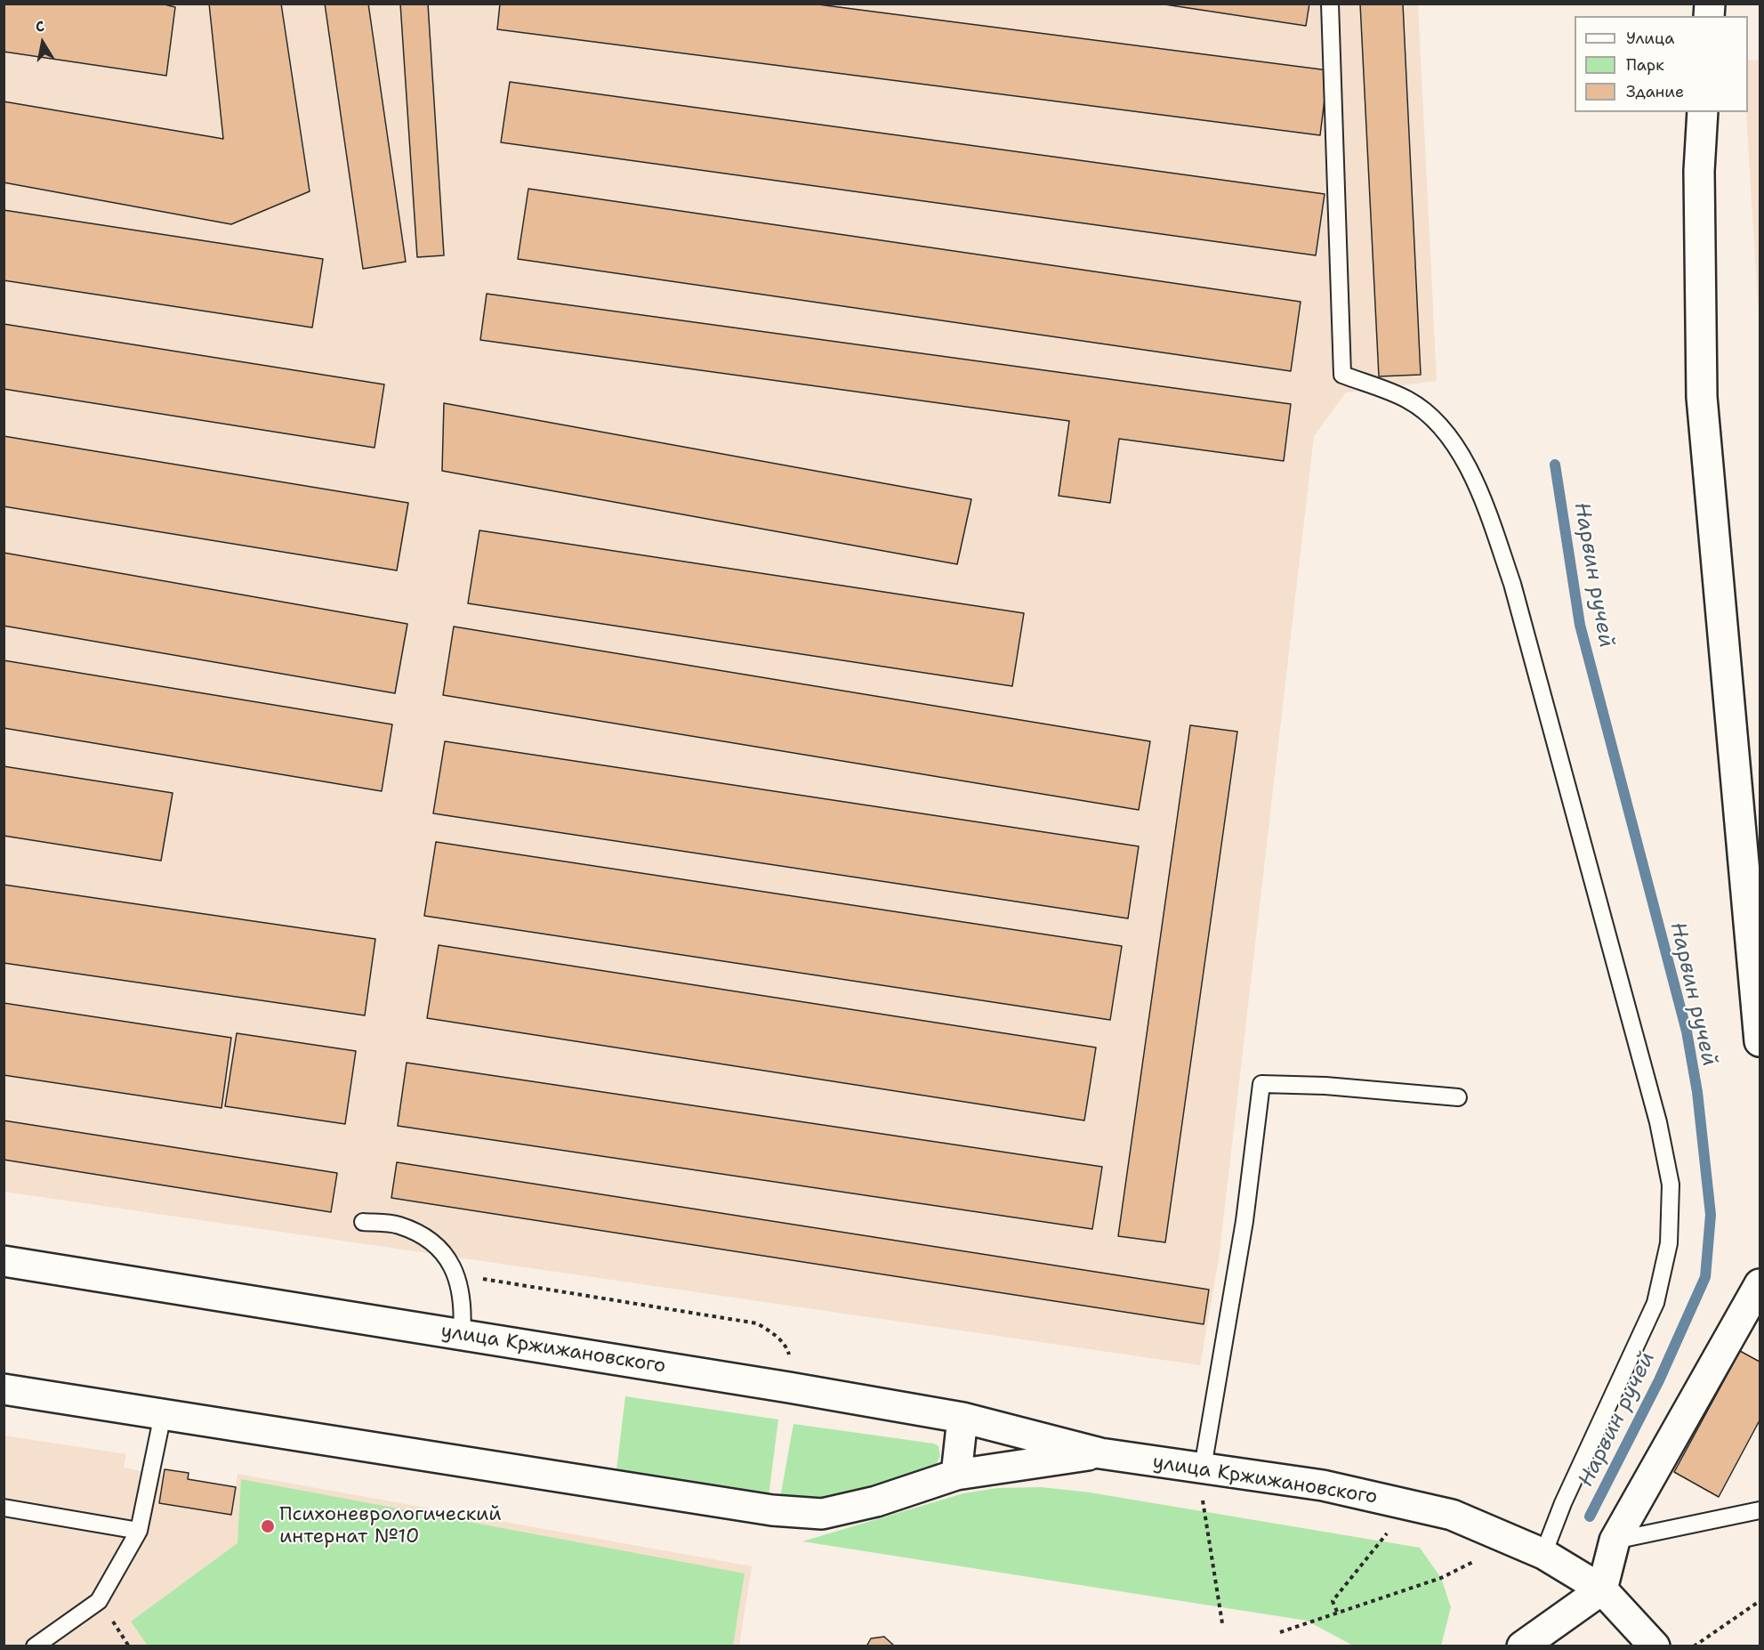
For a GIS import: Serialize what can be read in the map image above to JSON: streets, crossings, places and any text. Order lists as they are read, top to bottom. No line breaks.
{"streets":{"street":["улица Кржижановского"]},"water":["Нарвин ручей"],"places":["Психоневрологический интернат №10"],"legend":["Улица","Парк","Здание"],"north":"top"}
